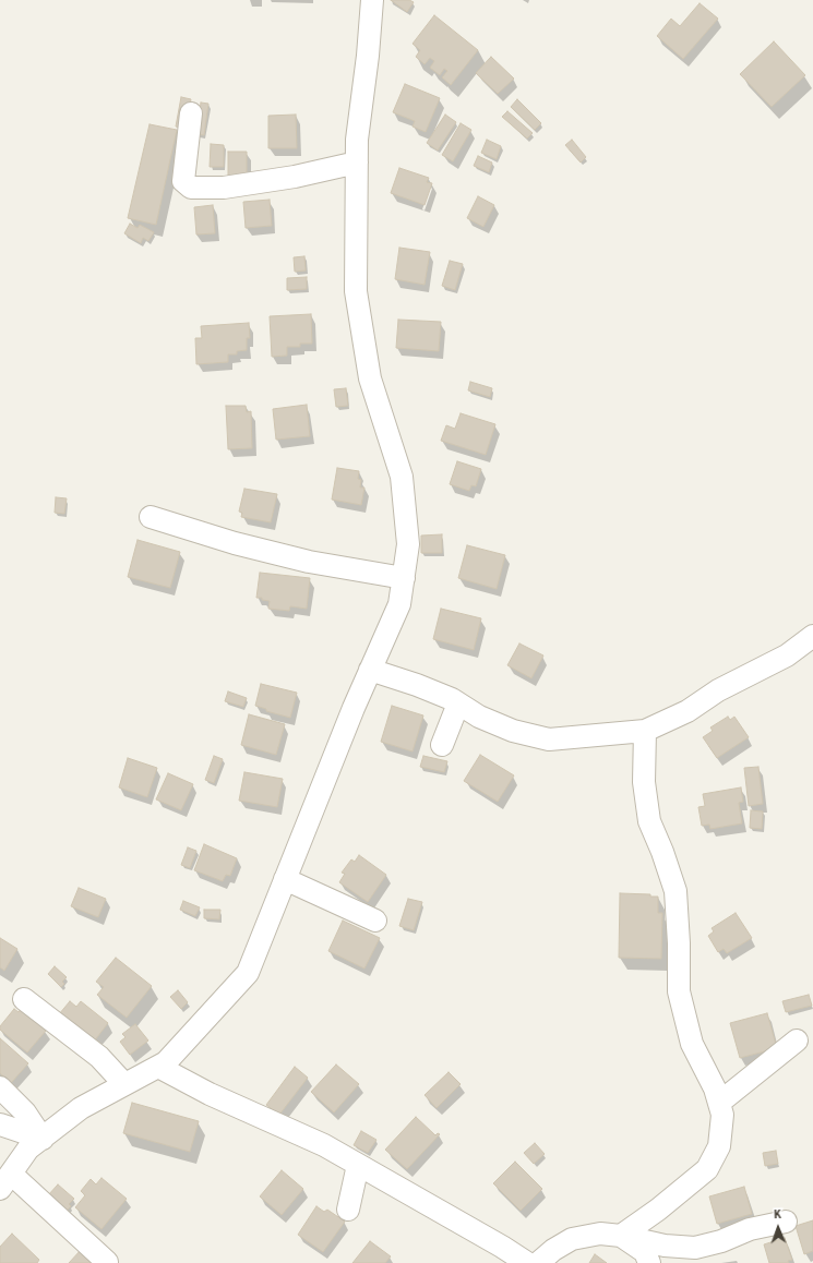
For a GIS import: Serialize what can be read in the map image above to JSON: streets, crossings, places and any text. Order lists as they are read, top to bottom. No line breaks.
{"north":"top"}
